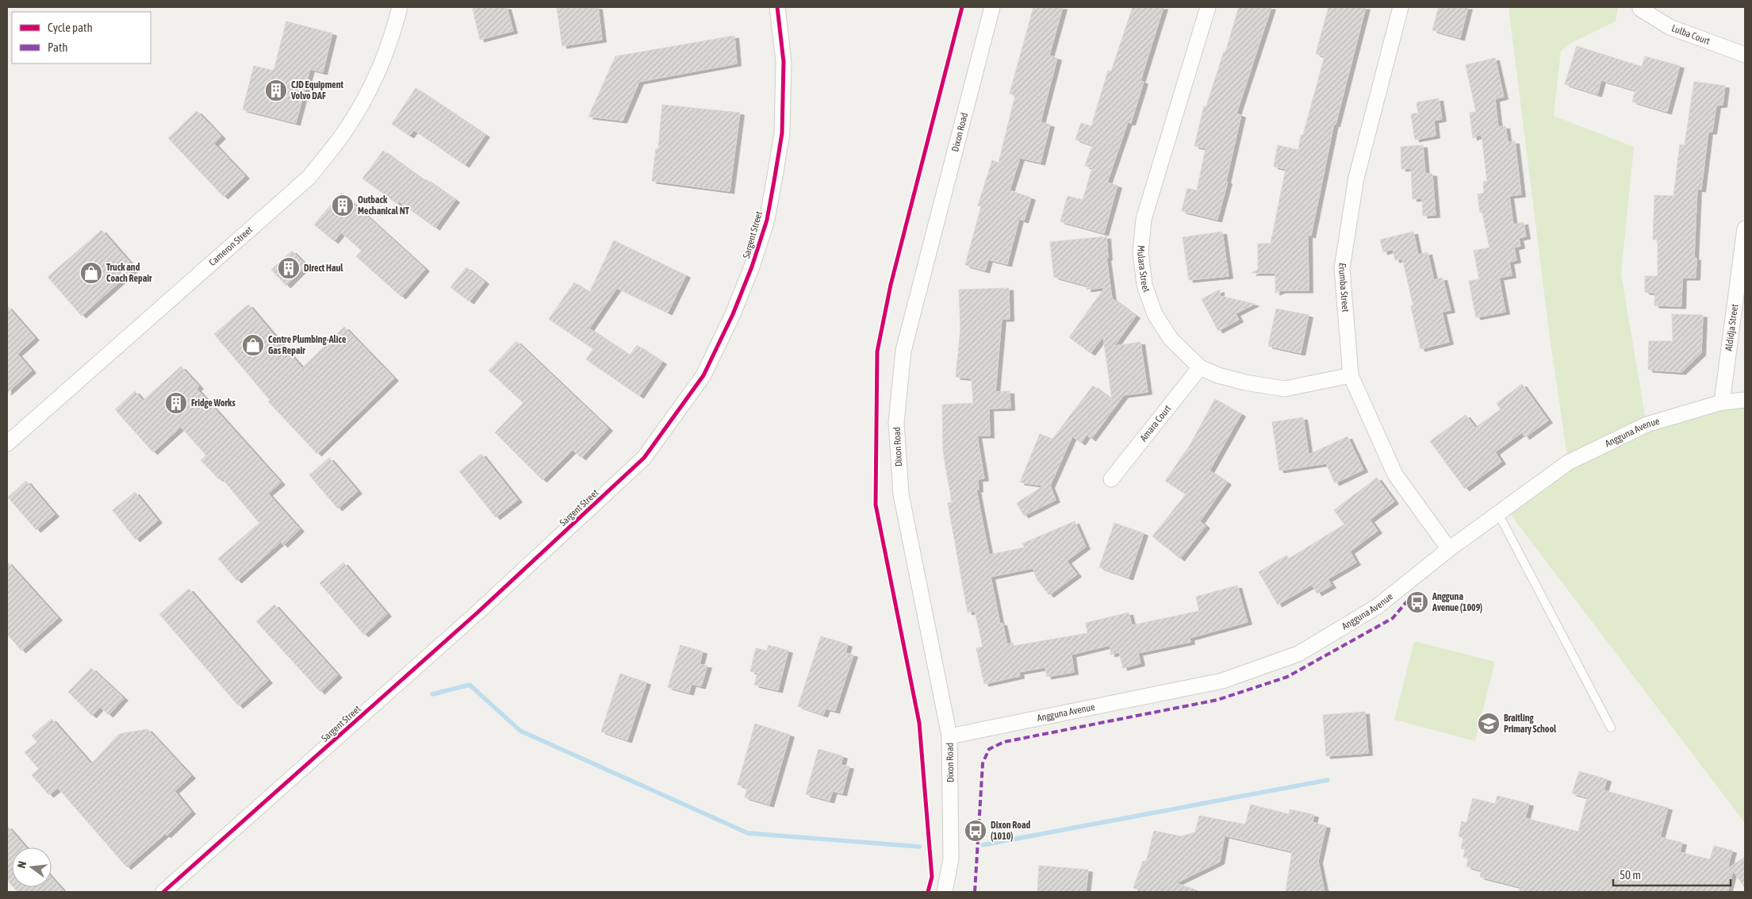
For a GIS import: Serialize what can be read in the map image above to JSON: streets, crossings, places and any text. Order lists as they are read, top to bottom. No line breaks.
{"streets":{"street":["Lulba Court","Dixon Road","Sargent Street","Cameron Street","Mulara Street","Erumba Street","Aldidja Street","Amara Court","Angguna Avenue"]},"crossings":[["Dixon Road","Angguna Avenue"],["Mulara Street","Erumba Street"],["Mulara Street","Amara Court"],["Erumba Street","Angguna Avenue"],["Aldidja Street","Angguna Avenue"]],"places":{"building":["CJD Equipment Volvo DAF","Outback Mechanical NT","Direct Haul","Fridge Works"],"shop":["Truck and Coach Repair","Centre Plumbing-Alice Gas Repair"],"bus stop":["Angguna Avenue (1009)","Dixon Road (1010)"],"school or university":["Braitling Primary School"]},"legend":["Cycle path","Path"],"scale_bar":"50 m","north":"left"}
